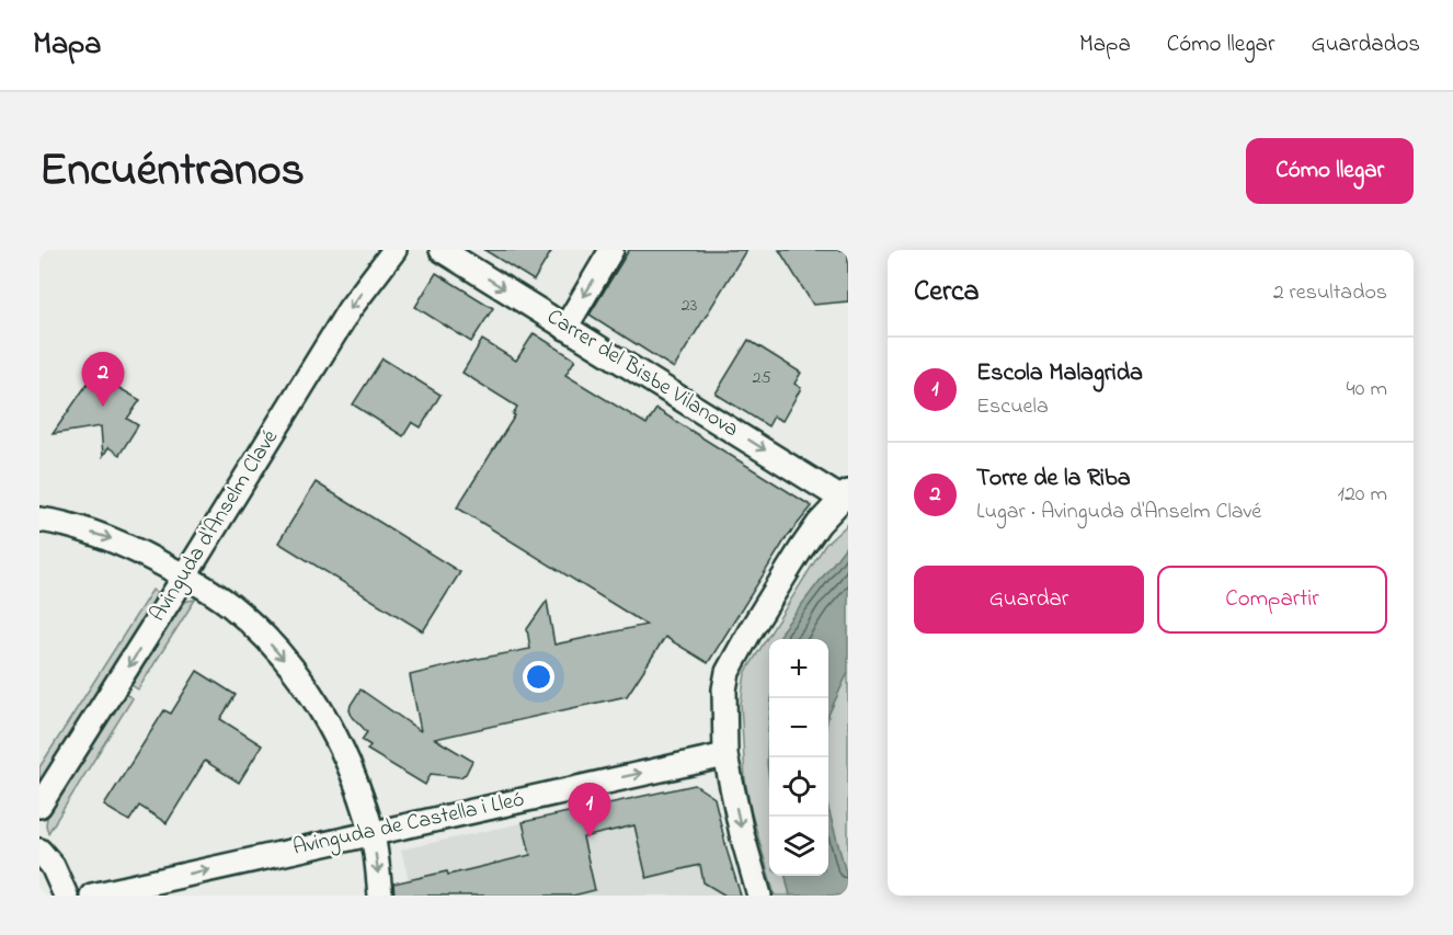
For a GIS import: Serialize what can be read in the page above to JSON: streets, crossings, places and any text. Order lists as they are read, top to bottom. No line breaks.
{"streets":{"street":["Carrer del Bisbe Vilanova","Avinguda d'Anselm Clavé","Avinguda de Castella i Lleó"]},"one_way":["Carrer del Bisbe Vilanova","Avinguda d'Anselm Clavé","Avinguda de Castella i Lleó"],"house_numbers":["23","25"],"page":{"header":"Mapa","nav":["Mapa","Cómo llegar","Guardados"],"title":"Encuéntranos","buttons":["Cómo llegar",["Guardar","Compartir"]],"heading":["Cerca","2 resultados"],"list":[{"mark":"1","name":"Escola Malagrida","note":"Escuela","value":"40 m"},{"mark":"2","name":"Torre de la Riba","note":"Lugar · Avinguda d'Anselm Clavé","value":"120 m"}],"pins":["2","1"],"map_buttons":["+","−"]}}
